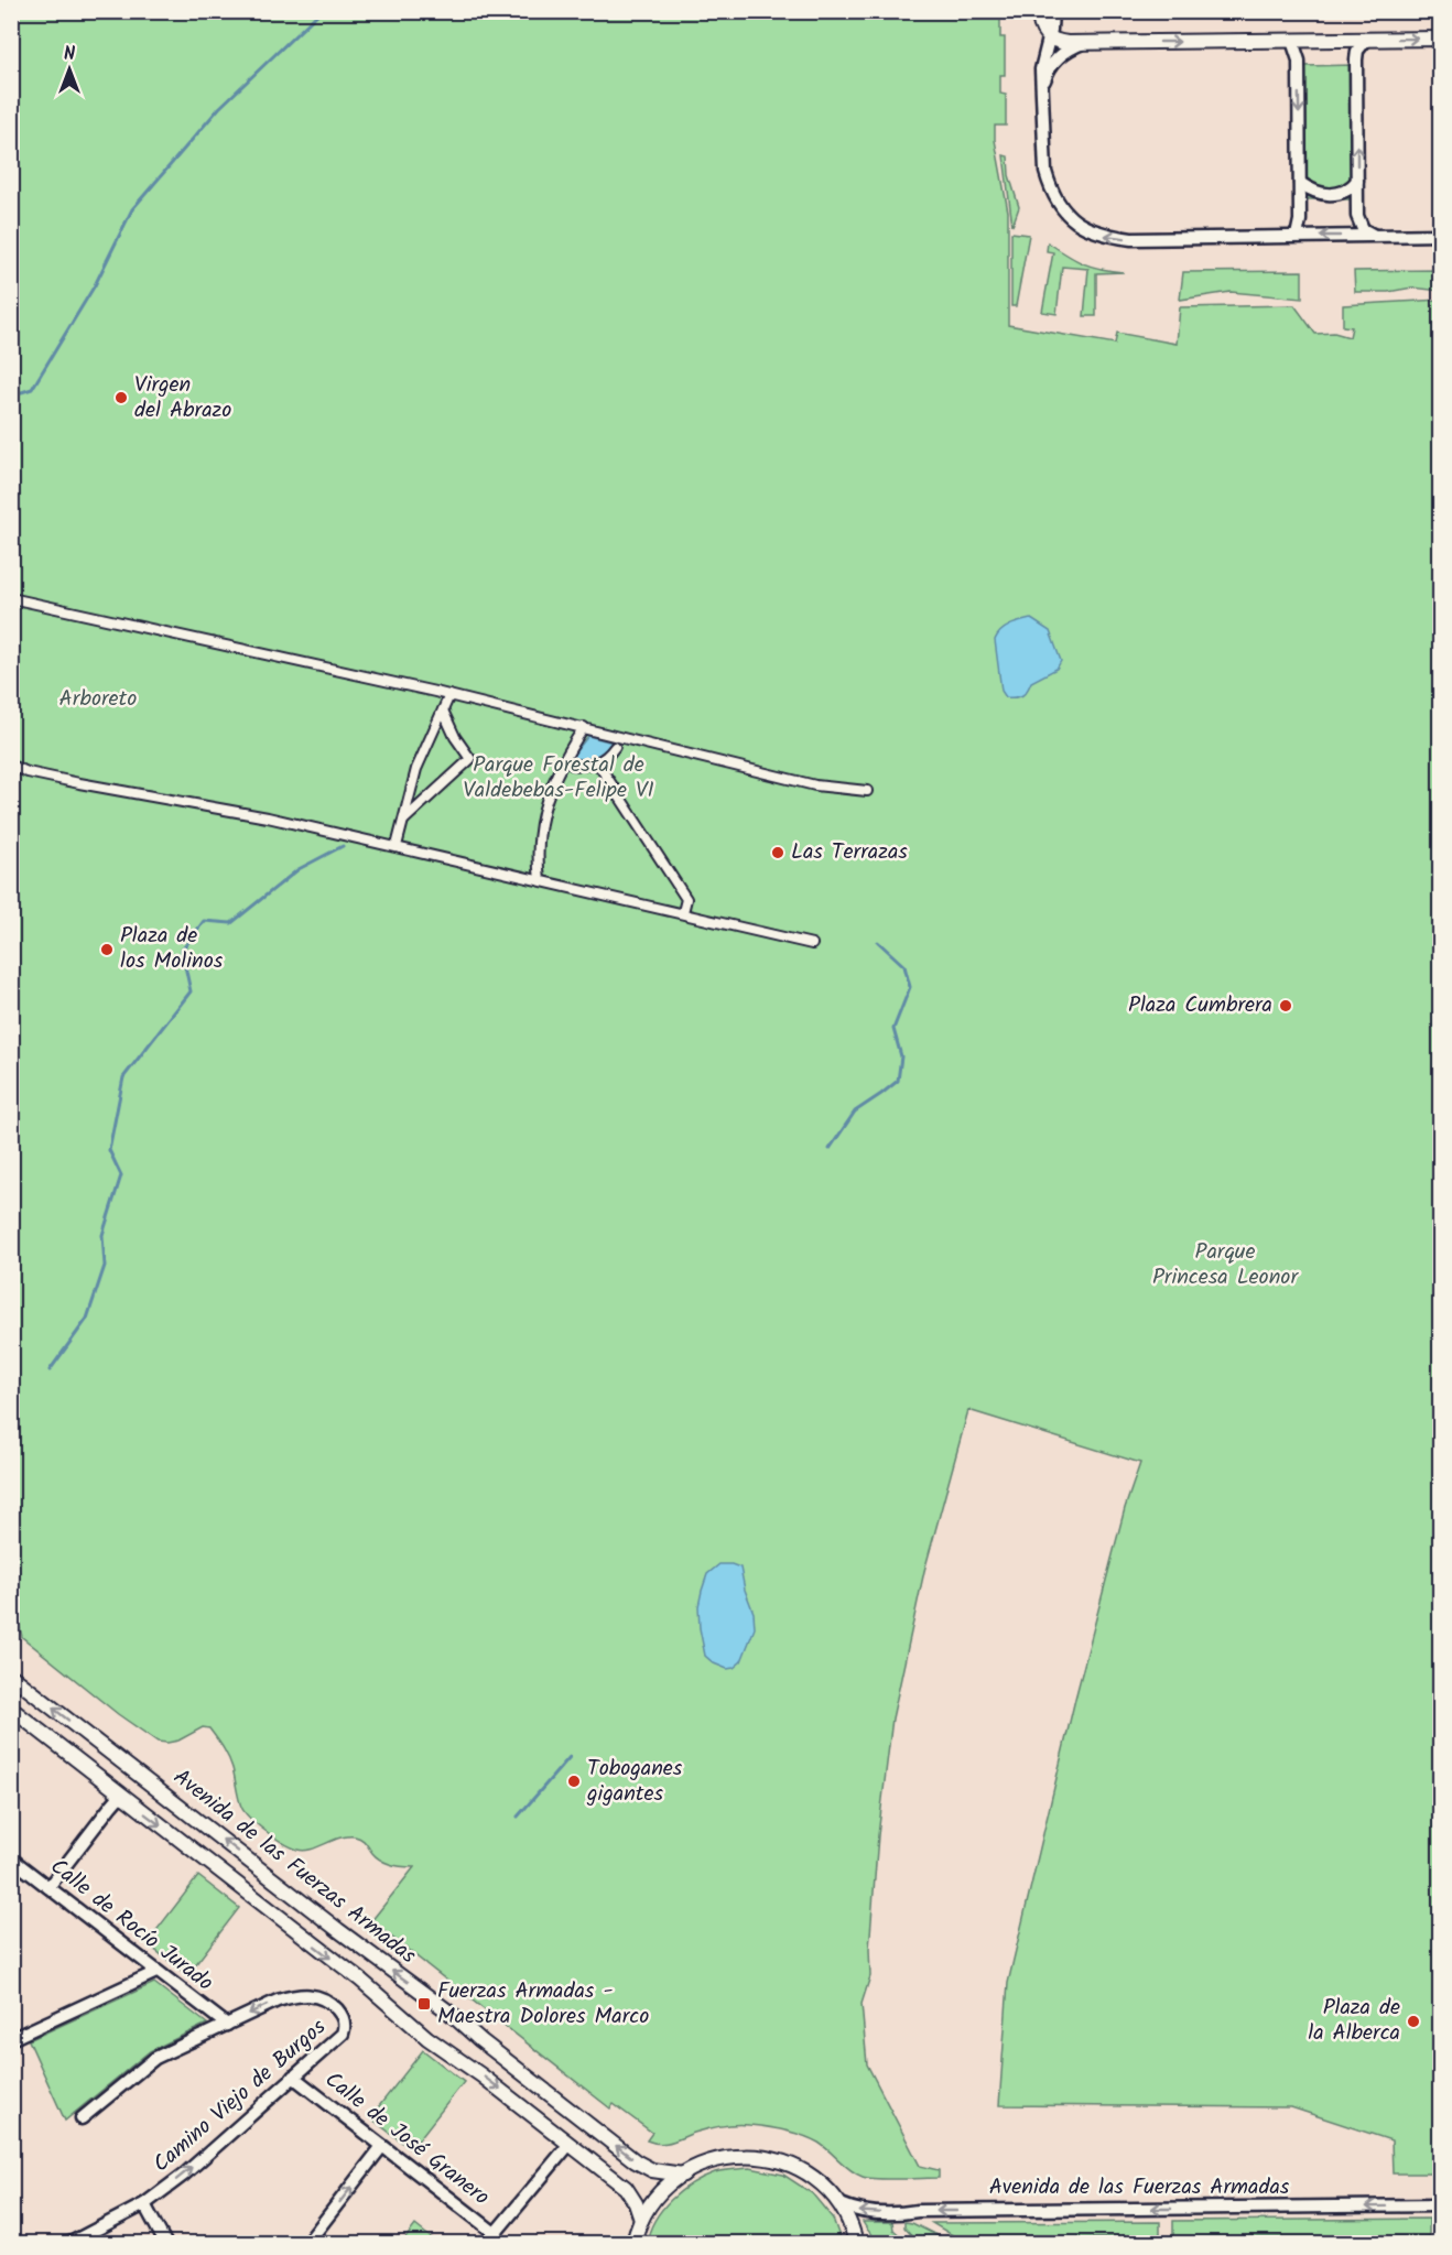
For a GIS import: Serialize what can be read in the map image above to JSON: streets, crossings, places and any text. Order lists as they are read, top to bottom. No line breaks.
{"streets":{"street":["Avenida de las Fuerzas Armadas","Calle de Rocío Jurado","Camino Viejo de Burgos","Calle de José Granero"]},"crossings":[["Calle de Rocío Jurado","Camino Viejo de Burgos"],["Camino Viejo de Burgos","Calle de José Granero"]],"parks":["Arboreto","Parque Forestal de Valdebebas-Felipe VI","Parque Princesa Leonor"],"places":{"other":["Virgen del Abrazo","Las Terrazas","Plaza de los Molinos","Plaza Cumbrera","Toboganes gigantes","Plaza de la Alberca"],"transit":["Fuerzas Armadas - Maestra Dolores Marco"]},"north":"top"}
